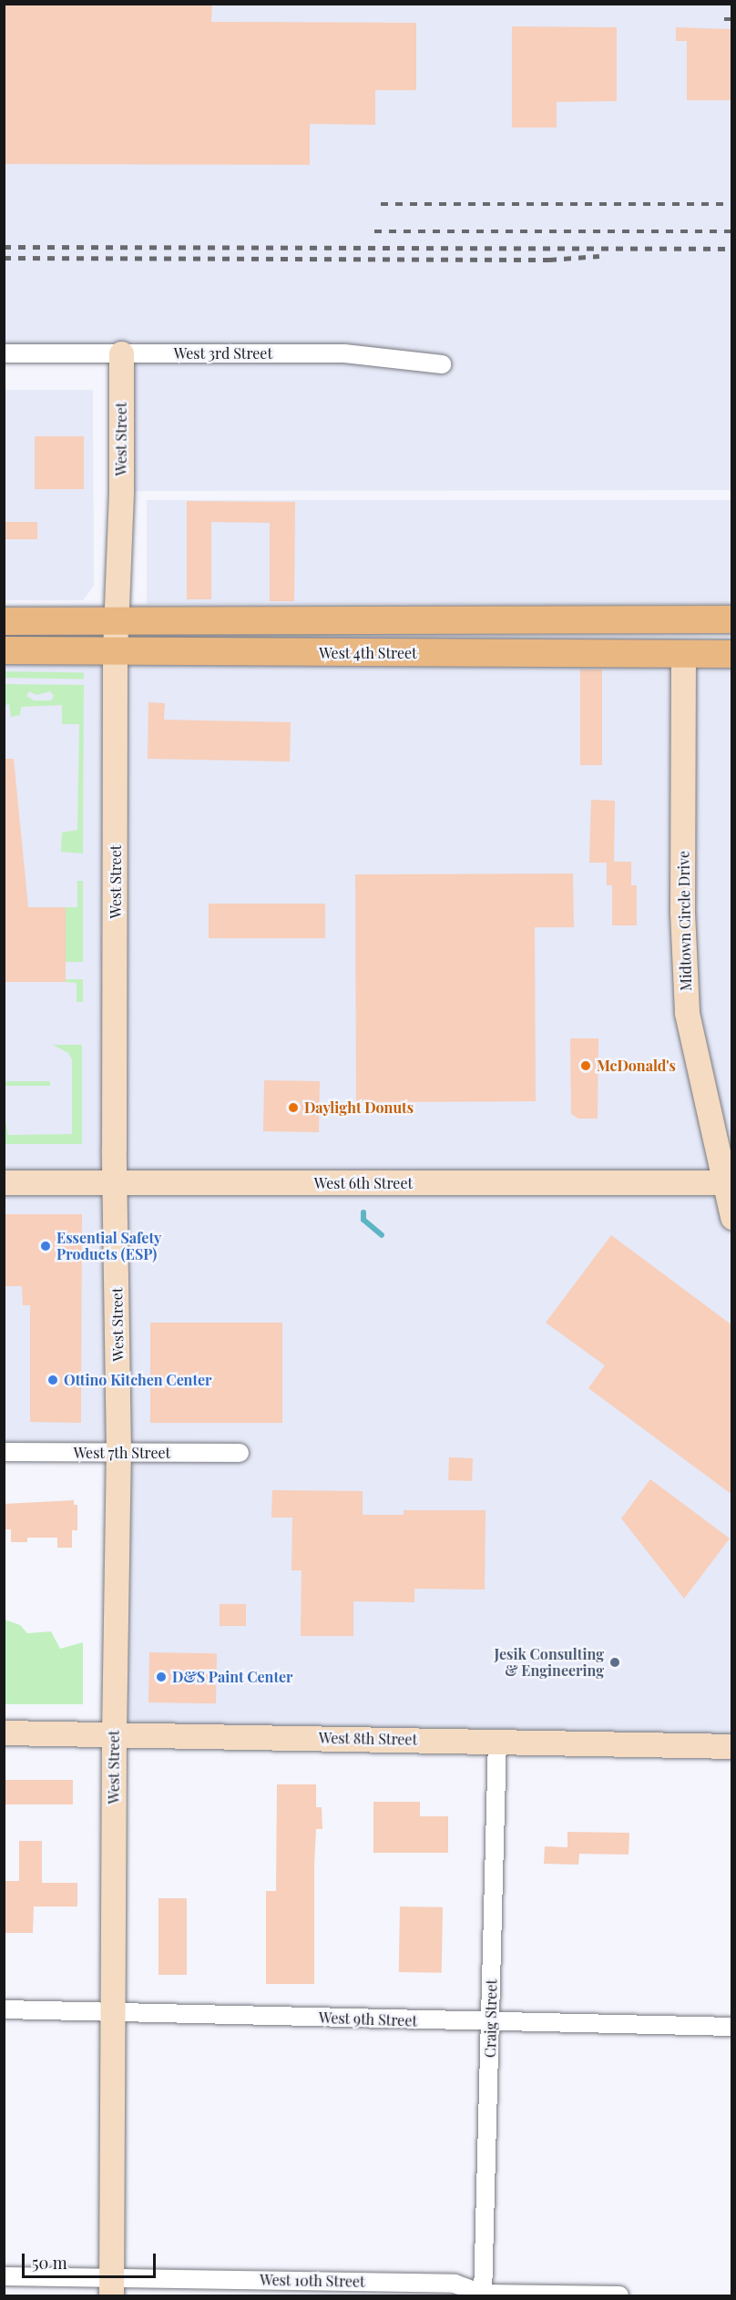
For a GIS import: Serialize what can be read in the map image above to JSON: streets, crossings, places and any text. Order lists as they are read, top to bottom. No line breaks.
{"streets":{"main road":["West 4th Street"],"street":["West 3rd Street","West Street","Midtown Circle Drive","West 6th Street","West 7th Street","West 8th Street","Craig Street","West 9th Street","West 10th Street"]},"crossings":[["West 3rd Street","West Street"],["West Street","West 4th Street"],["West Street","West 6th Street"],["West Street","West 7th Street"],["West Street","West 8th Street"],["West Street","West 9th Street"],["West Street","West 10th Street"],["West 4th Street","Midtown Circle Drive"],["Midtown Circle Drive","West 6th Street"],["West 8th Street","Craig Street"],["Craig Street","West 9th Street"],["Craig Street","West 10th Street"]],"places":["McDonald's","Daylight Donuts","Essential Safety Products (ESP)","Ottino Kitchen Center","Jesik Consulting & Engineering","D&S Paint Center"],"scale_bar":"50 m"}
